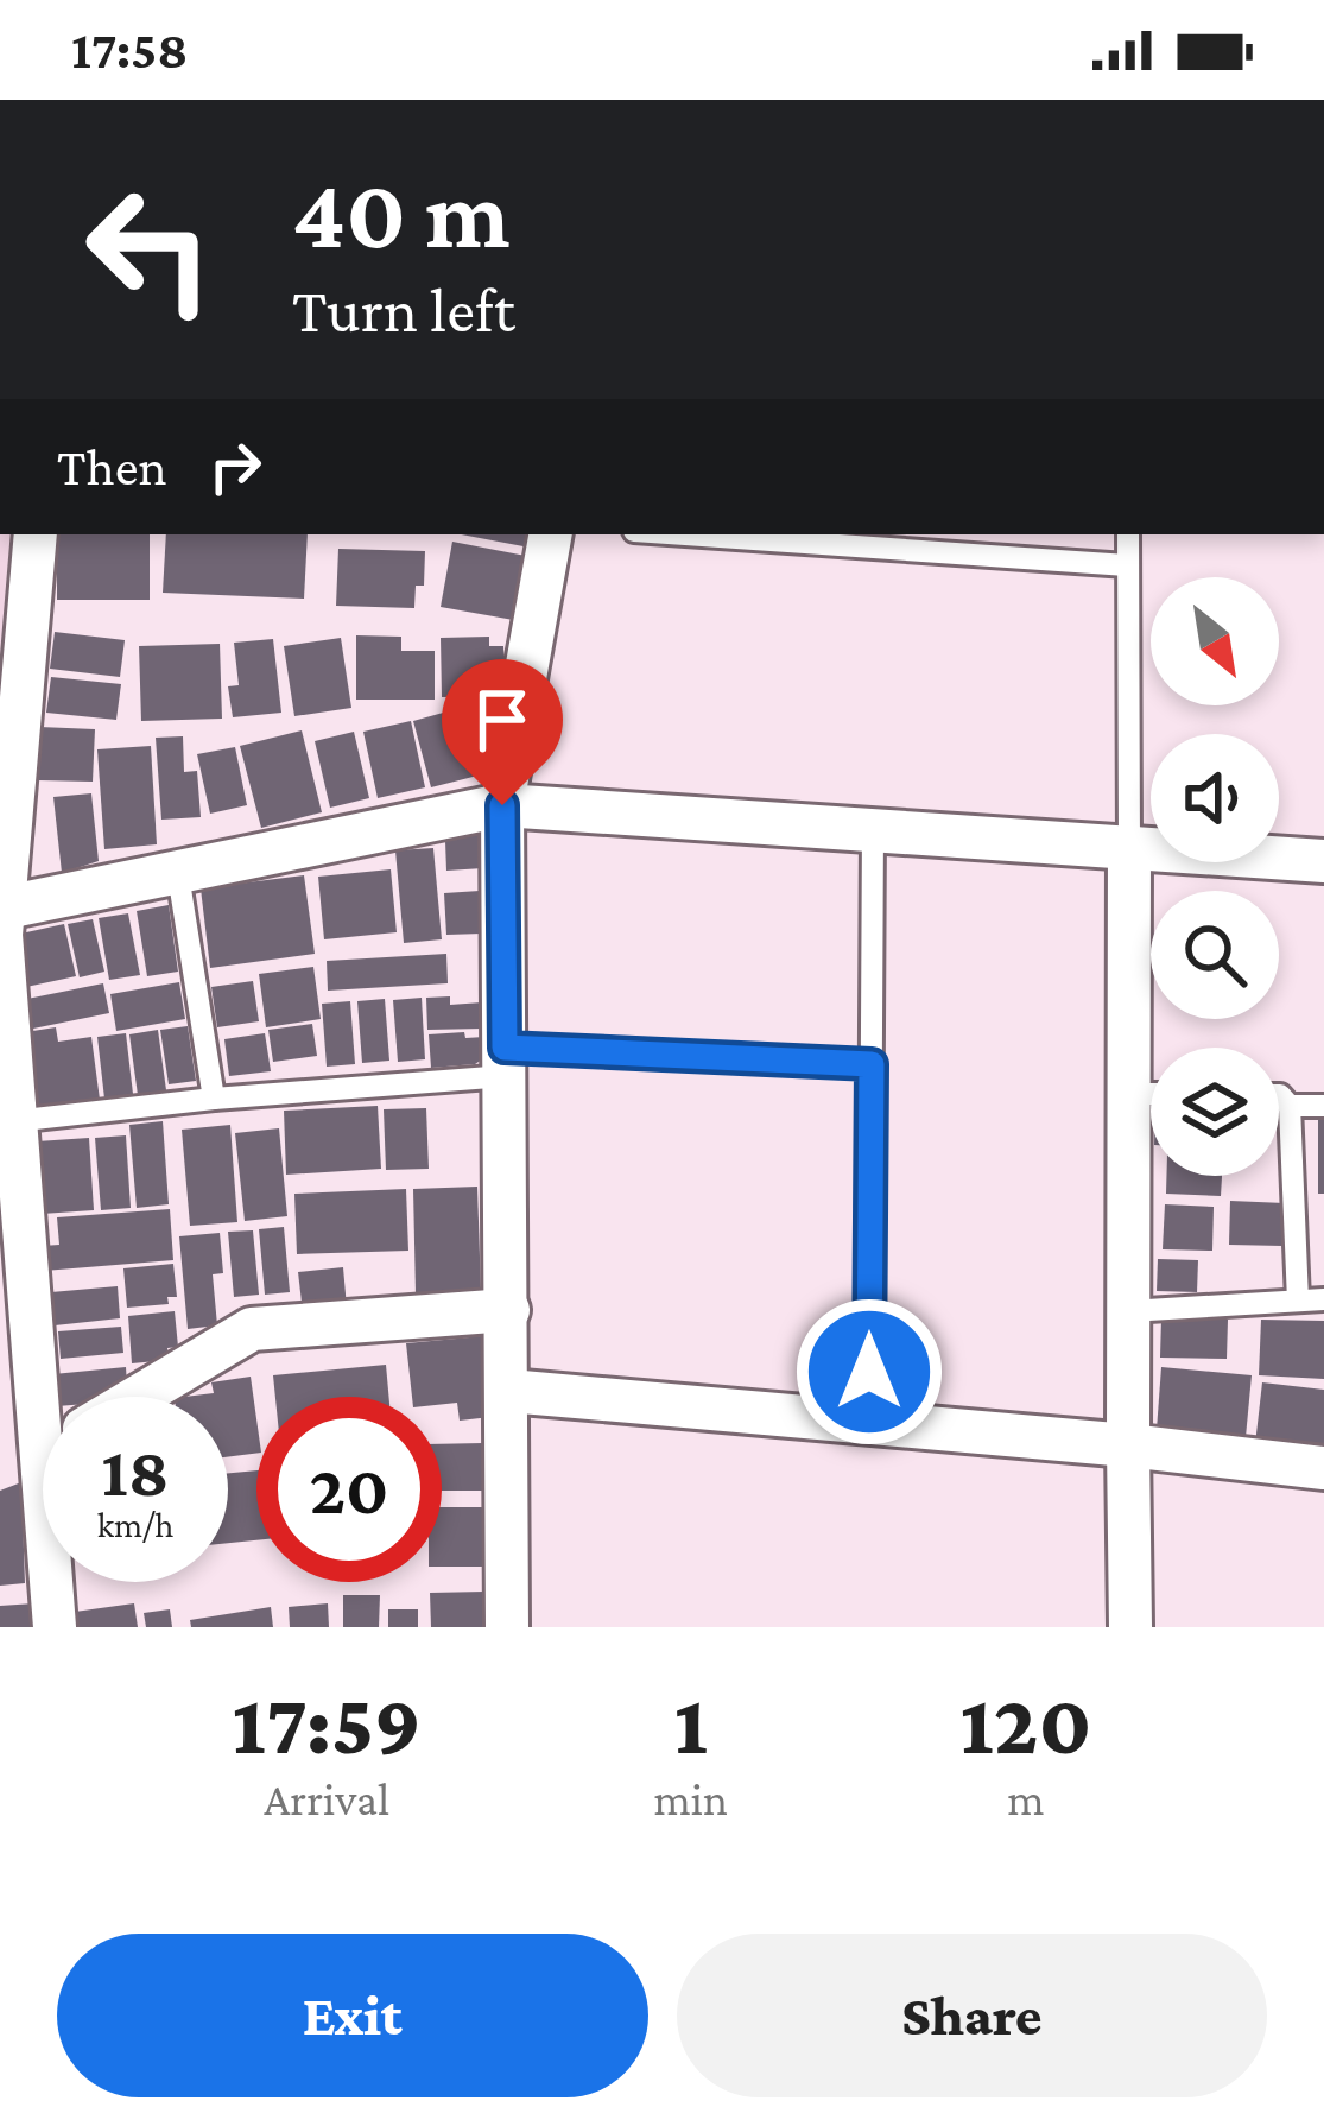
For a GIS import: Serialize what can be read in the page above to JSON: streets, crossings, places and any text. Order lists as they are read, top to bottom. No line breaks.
{"north":"bottom right","page":{"status":"17:58","turn":["40 m","Turn left"],"then":"Then","speed":"18 km/h","limit":"20","eta":["17:59","Arrival","1","min","120","m"],"buttons":["Exit","Share"]}}
